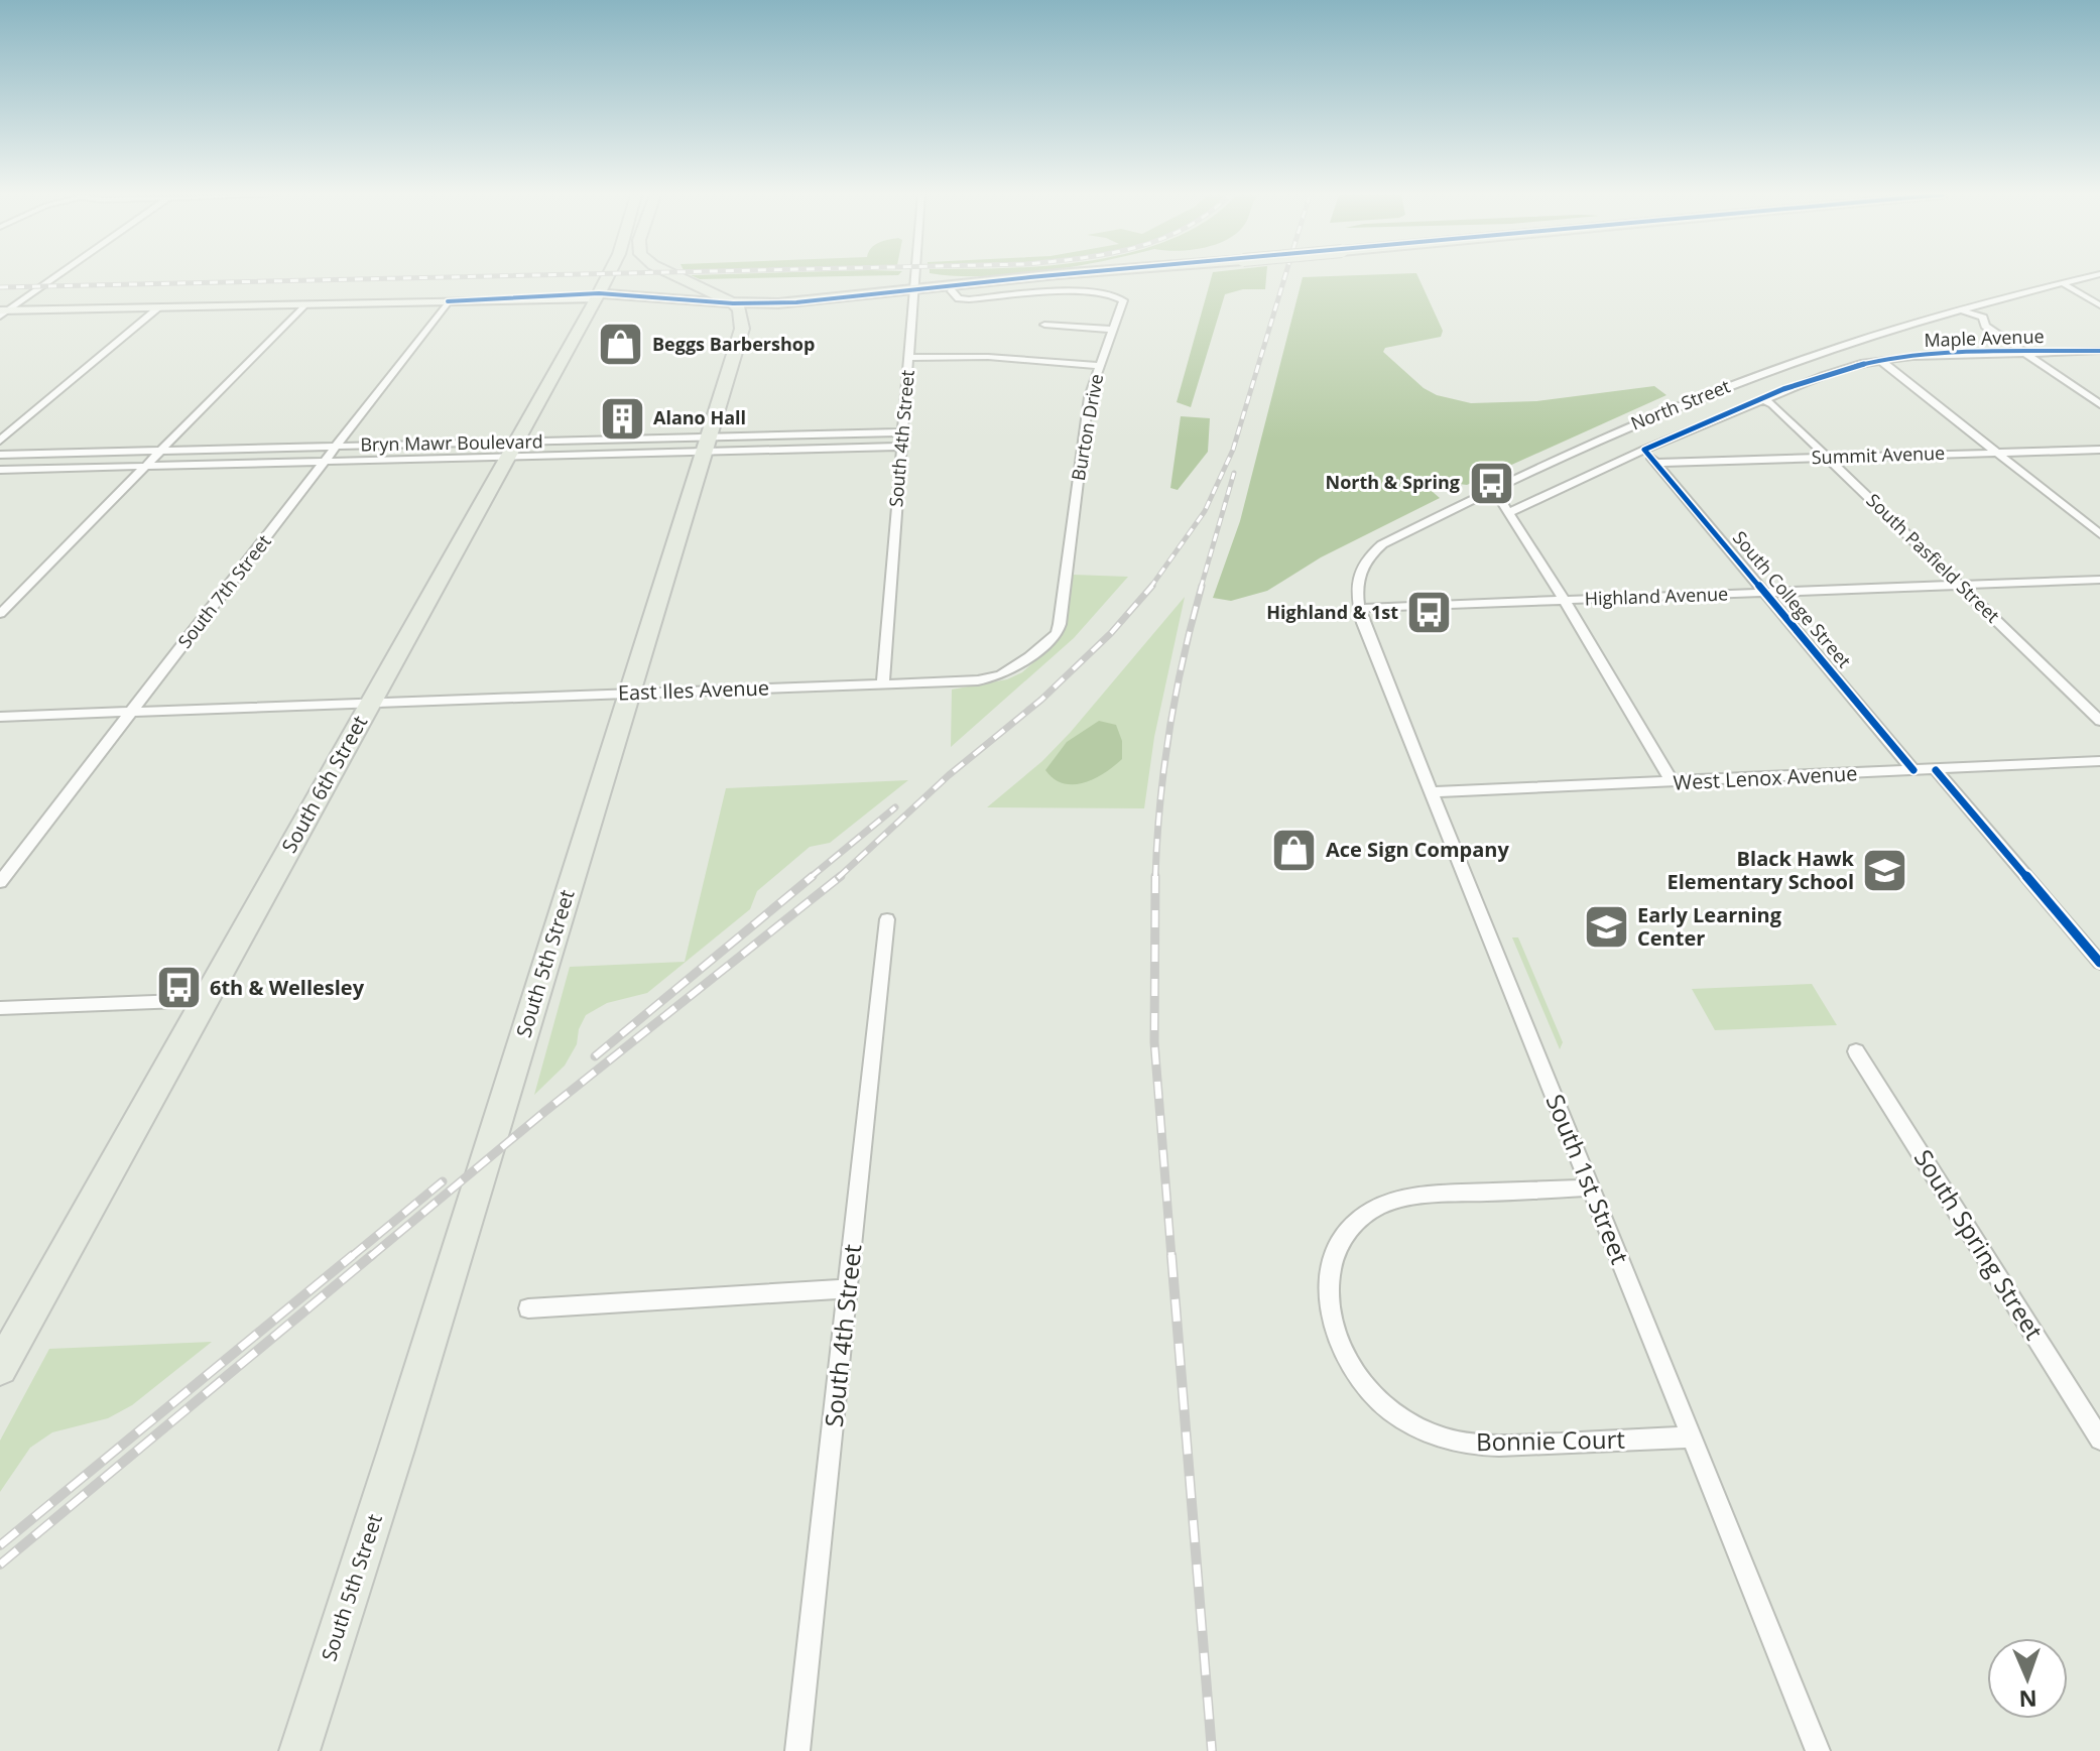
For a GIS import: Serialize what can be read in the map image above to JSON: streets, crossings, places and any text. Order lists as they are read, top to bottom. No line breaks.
{"streets":{"main road":["South 6th Street","South 5th Street"],"street":["Maple Avenue","North Street","Burton Drive","South 4th Street","Bryn Mawr Boulevard","Summit Avenue","South Pasfield Street","South 7th Street","Highland Avenue","South College Street","East Iles Avenue","West Lenox Avenue","South 1st Street","South Spring Street","Bonnie Court"]},"crossings":[["Maple Avenue","South Pasfield Street"],["Maple Avenue","South College Street"],["North Street","Highland Avenue"],["North Street","South 1st Street"],["Burton Drive","East Iles Avenue"],["South 4th Street","Bryn Mawr Boulevard"],["South 4th Street","East Iles Avenue"],["Bryn Mawr Boulevard","South 7th Street"],["Bryn Mawr Boulevard","South 6th Street"],["Bryn Mawr Boulevard","South 5th Street"],["Summit Avenue","South Pasfield Street"],["Summit Avenue","South College Street"],["South Pasfield Street","Highland Avenue"],["South 7th Street","East Iles Avenue"],["Highland Avenue","South College Street"],["Highland Avenue","South 1st Street"],["South College Street","West Lenox Avenue"],["East Iles Avenue","South 6th Street"],["East Iles Avenue","South 5th Street"],["West Lenox Avenue","South 1st Street"],["South 1st Street","Bonnie Court"]],"places":{"shop":["Beggs Barbershop","Ace Sign Company"],"building":["Alano Hall"],"bus stop":["North & Spring","Highland & 1st","6th & Wellesley"],"school or university":["Black Hawk Elementary School","Early Learning Center"]},"north":"bottom"}
